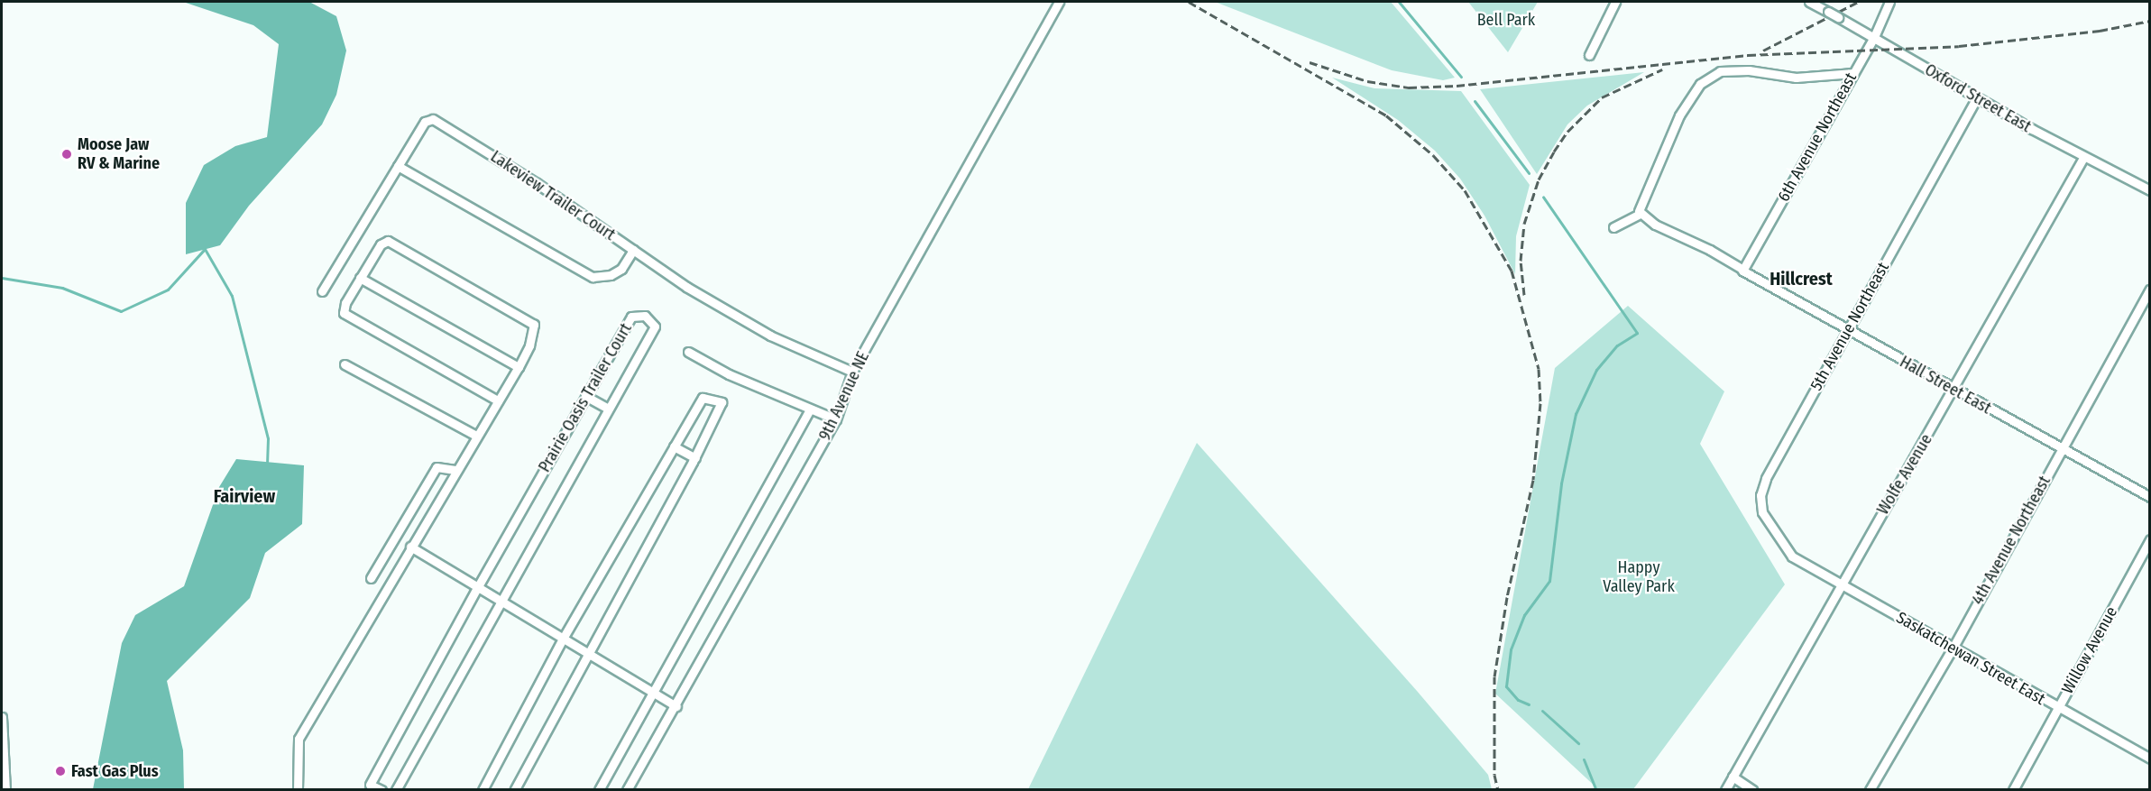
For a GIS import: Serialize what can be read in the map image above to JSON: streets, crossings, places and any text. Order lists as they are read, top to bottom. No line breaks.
{"streets":{"street":["Oxford Street East","6th Avenue Northeast","Lakeview Trailer Court","5th Avenue Northeast","Hall Street East","9th Avenue NE","Prairie Oasis Trailer Court","Wolfe Avenue","4th Avenue Northeast","Willow Avenue","Saskatchewan Street East"]},"crossings":[["Oxford Street East","6th Avenue Northeast"],["Oxford Street East","5th Avenue Northeast"],["Oxford Street East","Wolfe Avenue"],["6th Avenue Northeast","Hall Street East"],["Lakeview Trailer Court","9th Avenue NE"],["5th Avenue Northeast","Hall Street East"],["5th Avenue Northeast","Saskatchewan Street East"],["Hall Street East","Wolfe Avenue"],["Hall Street East","4th Avenue Northeast"],["Wolfe Avenue","Saskatchewan Street East"],["4th Avenue Northeast","Saskatchewan Street East"],["Willow Avenue","Saskatchewan Street East"]],"districts":["Hillcrest","Fairview"],"parks":["Bell Park","Happy Valley Park"],"places":["Moose Jaw RV & Marine","Fast Gas Plus"]}
